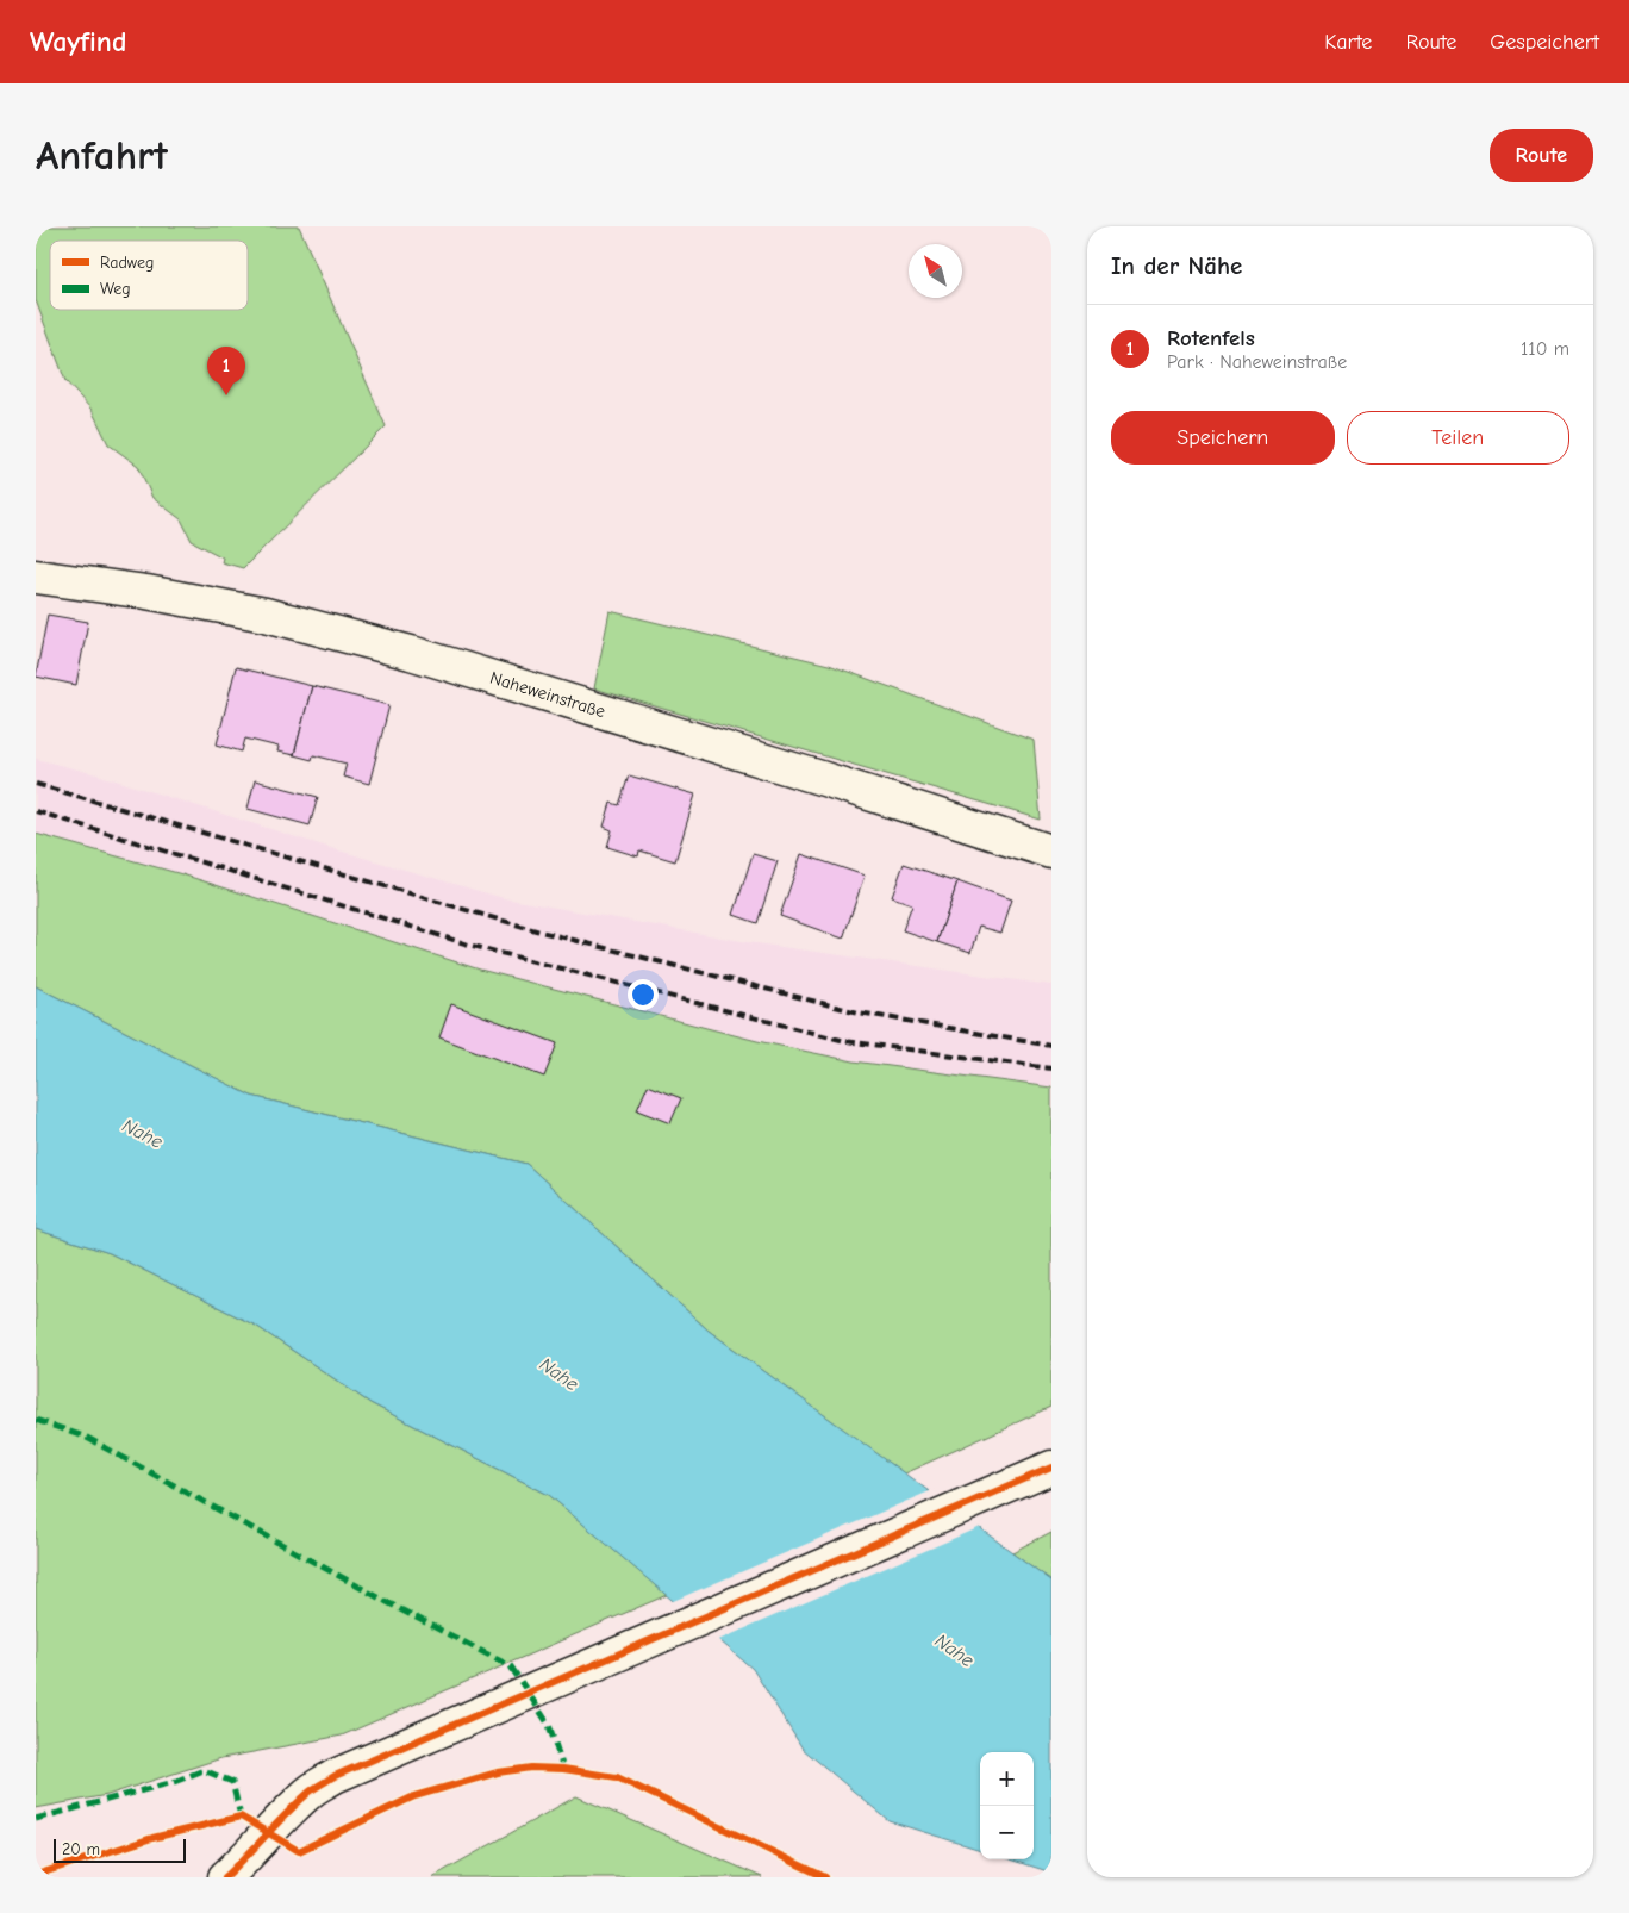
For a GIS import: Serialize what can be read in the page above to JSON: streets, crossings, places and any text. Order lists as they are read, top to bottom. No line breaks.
{"streets":{"main road":["Naheweinstraße"]},"water":["Nahe"],"legend":["Radweg","Weg"],"scale_bar":"20 m","north":"top left","page":{"header":"Wayfind","nav":["Karte","Route","Gespeichert"],"buttons":["Route",["Speichern","Teilen"]],"title":"Anfahrt","heading":"In der Nähe","list":[{"mark":"1","name":"Rotenfels","note":"Park · Naheweinstraße","value":"110 m"}],"pins":"1","map_buttons":["+","−"],"scale":"20 m"}}
